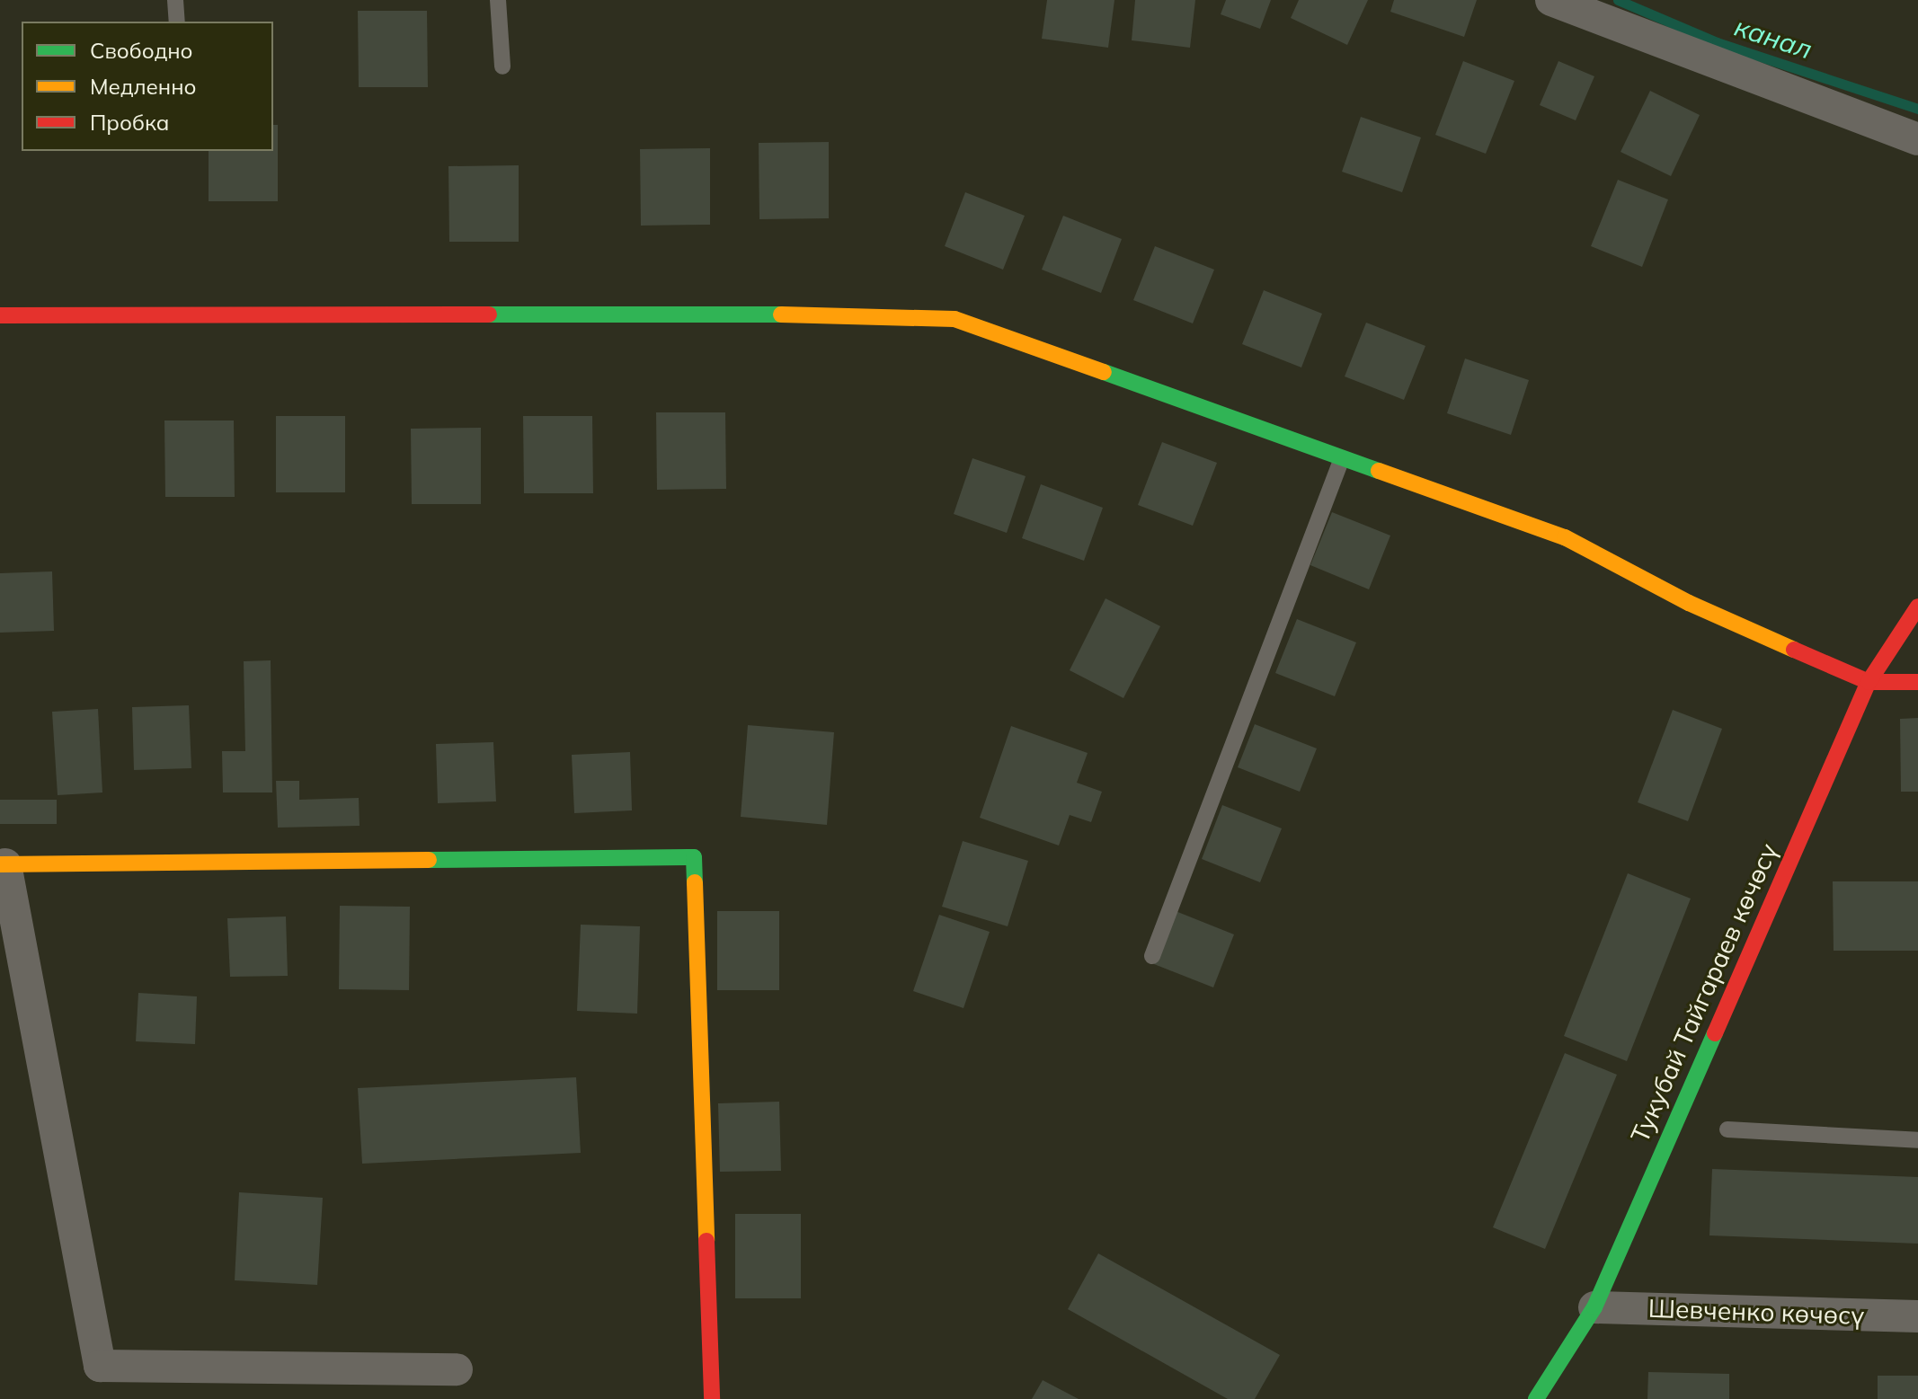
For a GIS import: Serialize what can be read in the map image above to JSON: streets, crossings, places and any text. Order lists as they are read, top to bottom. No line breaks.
{"streets":{"street":["Тукубай Тайгараев көчөсү","Шевченко көчөсү"]},"crossings":[["Тукубай Тайгараев көчөсү","Шевченко көчөсү"]],"water":["канал"],"legend":["Свободно","Медленно","Пробка"]}
